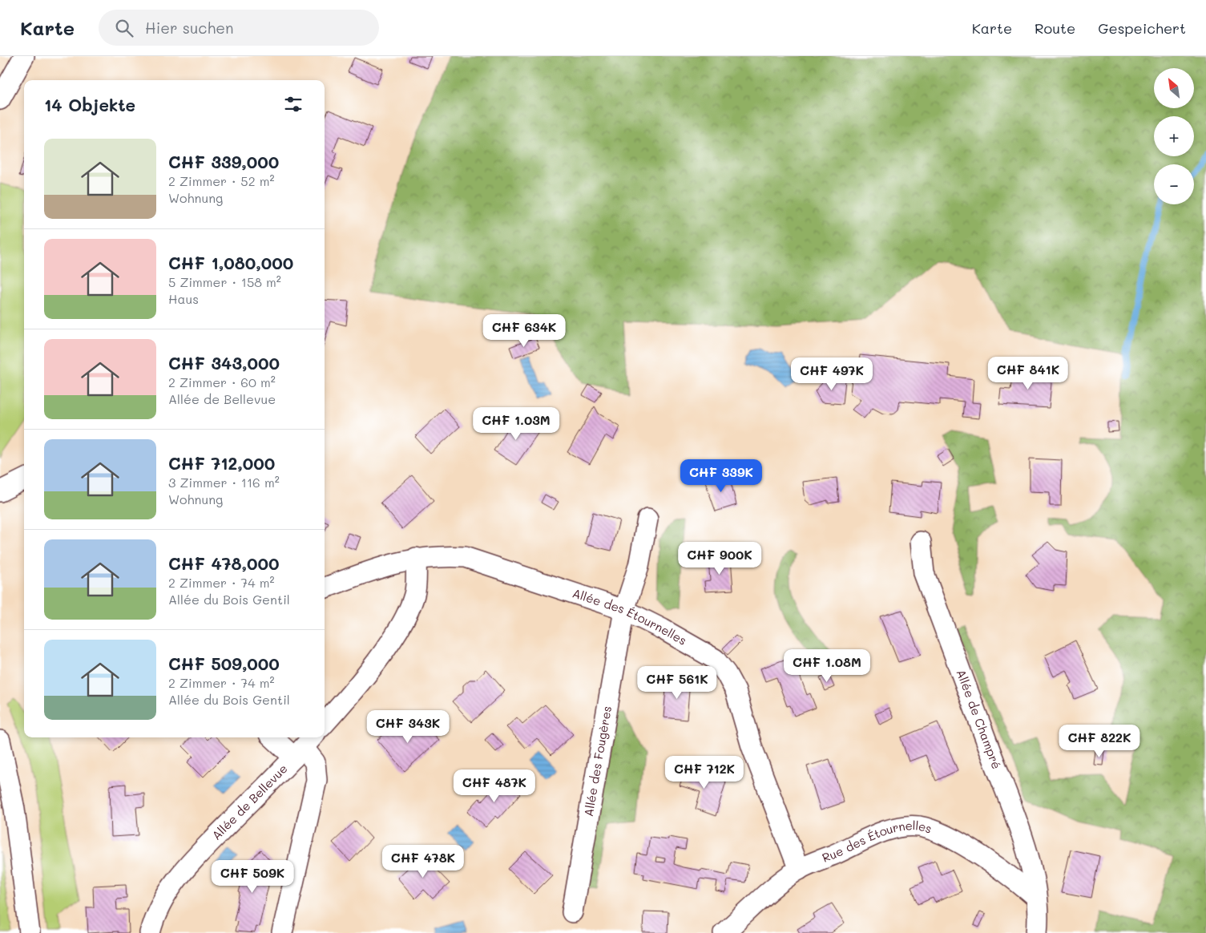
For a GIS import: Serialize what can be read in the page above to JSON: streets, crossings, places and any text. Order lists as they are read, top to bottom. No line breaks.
{"streets":{"street":["Allée des Étournelles","Allée de Champré","Allée des Fougères","Allée de Bellevue","Rue des Étournelles"]},"crossings":[["Allée des Étournelles","Allée des Fougères"],["Allée des Étournelles","Rue des Étournelles"],["Allée de Champré","Rue des Étournelles"]],"north":"top left","page":{"header":"Karte","search":"Hier suchen","nav":["Karte","Route","Gespeichert"],"map_buttons":["+","−"],"heading":"14 Objekte","list":[{"name":"CHF 339,000","note":"2 Zimmer · 52 m² · Wohnung"},{"name":"CHF 1,080,000","note":"5 Zimmer · 158 m² · Haus"},{"name":"CHF 343,000","note":"2 Zimmer · 60 m² · Allée de Bellevue"},{"name":"CHF 712,000","note":"3 Zimmer · 116 m² · Wohnung"},{"name":"CHF 478,000","note":"2 Zimmer · 74 m² · Allée du Bois Gentil"},{"name":"CHF 509,000","note":"2 Zimmer · 74 m² · Allée du Bois Gentil"}],"price":["CHF 634K","CHF 841K","CHF 497K","CHF 1.03M","CHF 339K","CHF 900K","CHF 1.08M","CHF 561K","CHF 343K","CHF 822K","CHF 712K","CHF 487K","CHF 478K","CHF 509K"]}}
